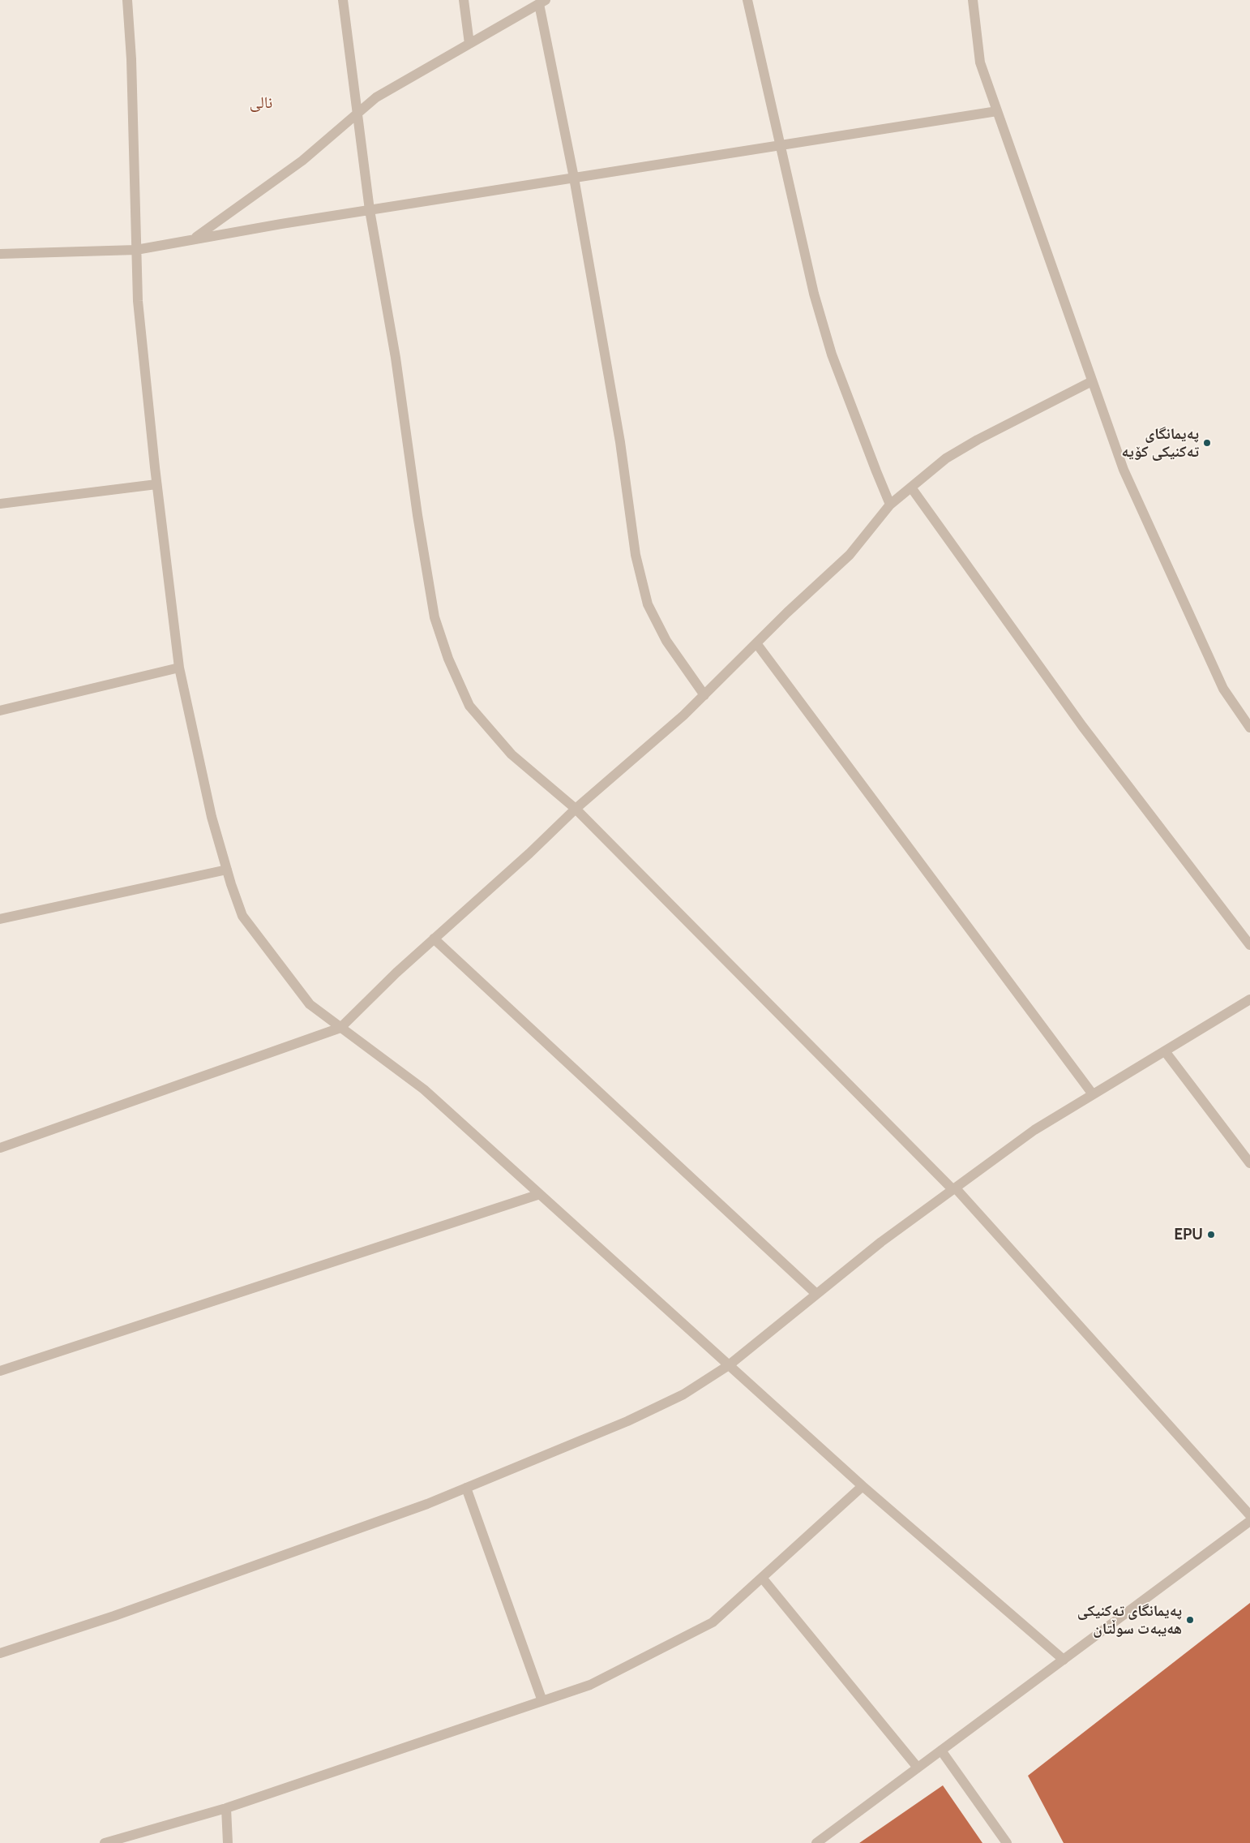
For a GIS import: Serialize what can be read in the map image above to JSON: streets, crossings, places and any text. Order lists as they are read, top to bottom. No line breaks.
{"districts":["نالی"],"places":["په‌یمانگای ته‌كنیكی كۆیه‌","EPU","پەیمانگای تەکنیکی هەیبەت سوڵتان"]}
